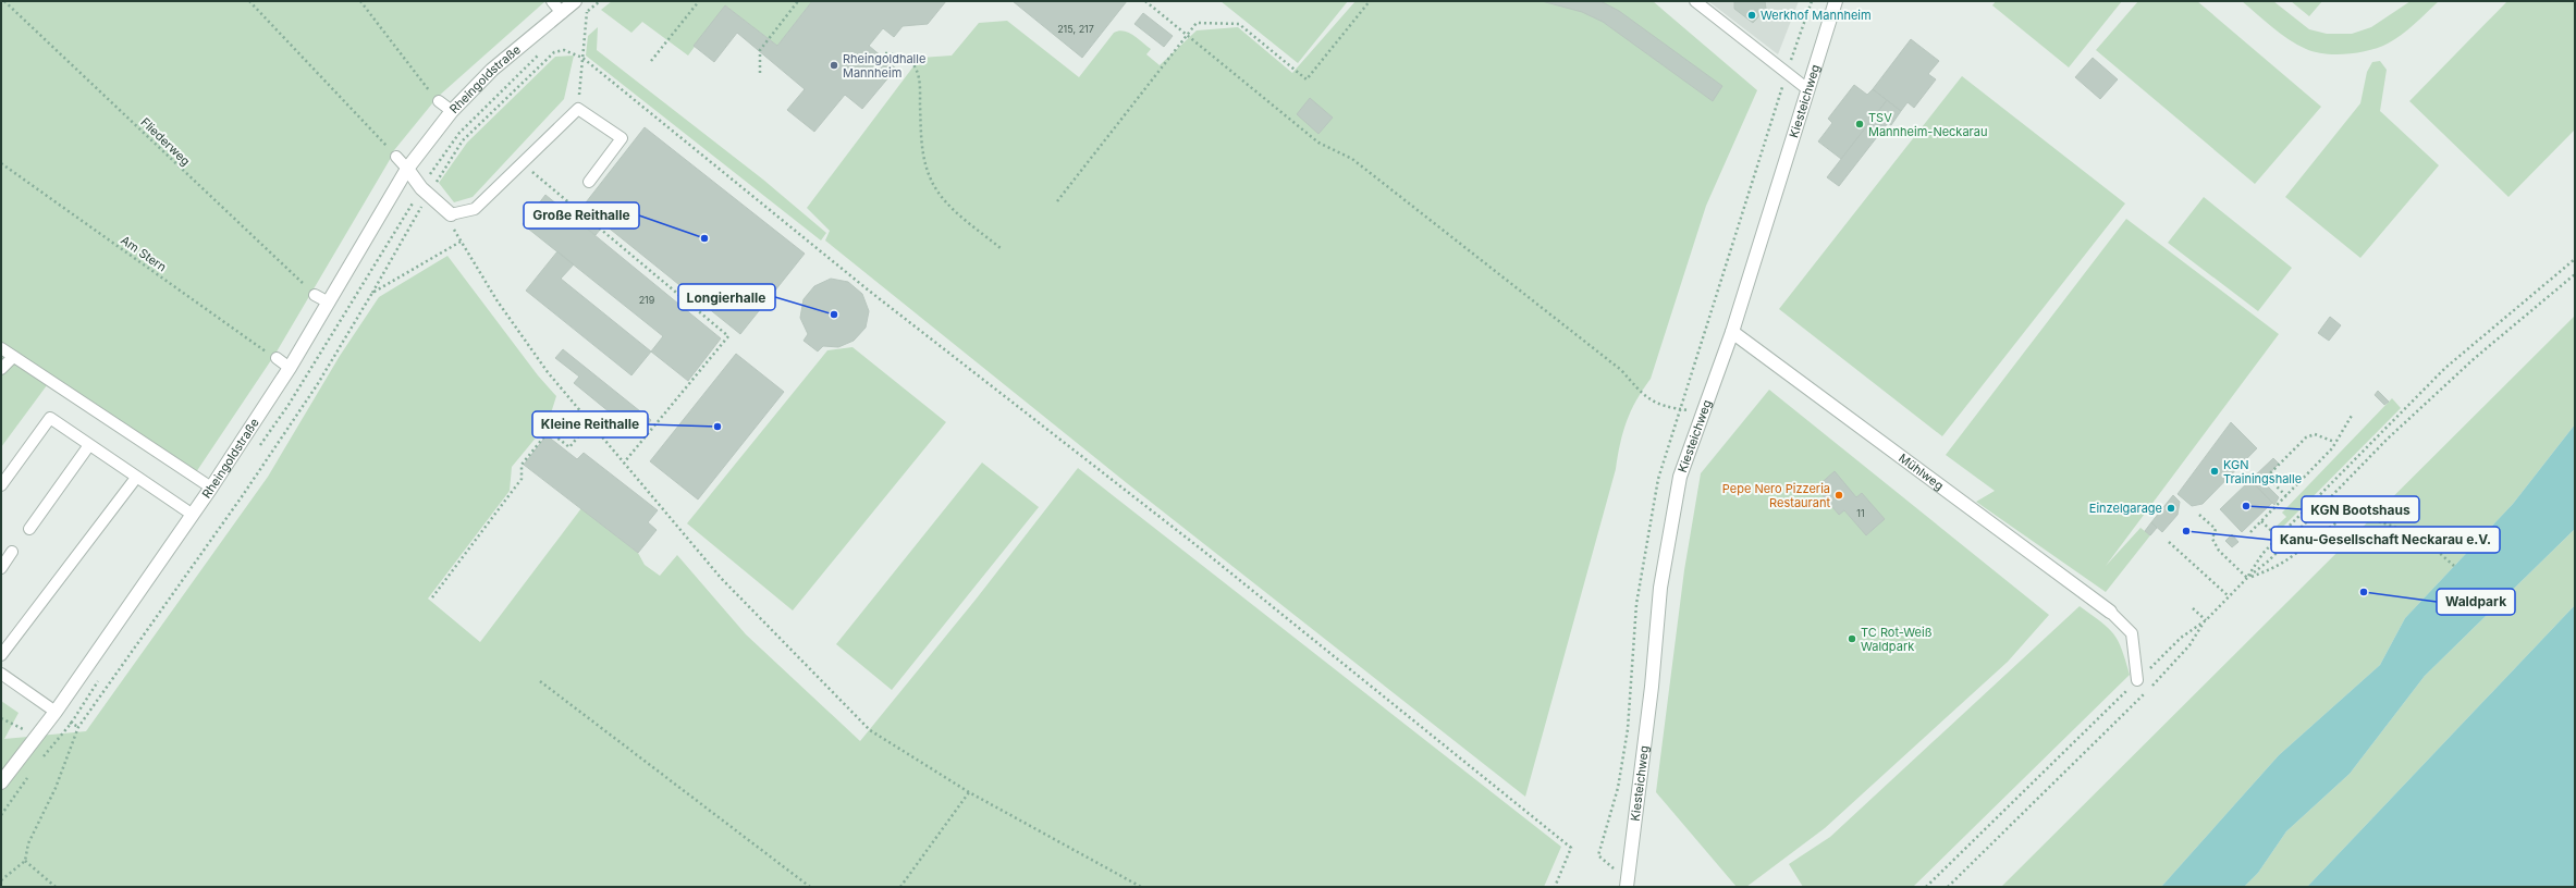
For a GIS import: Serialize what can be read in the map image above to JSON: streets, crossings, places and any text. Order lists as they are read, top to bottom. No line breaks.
{"streets":{"street":["Rheingoldstraße","Kiesteichweg","Mühlweg"],"path":["Fliederweg","Am Stern"]},"crossings":[["Kiesteichweg","Mühlweg"]],"places":["Werkhof Mannheim","Rheingoldhalle Mannheim","TSV Mannheim-Neckarau","Große Reithalle","Longierhalle","Kleine Reithalle","KGN Trainingshalle","Pepe Nero Pizzeria Restaurant","KGN Bootshaus","Einzelgarage","Kanu-Gesellschaft Neckarau e.V.","Waldpark","TC Rot-Weiß Waldpark"],"house_numbers":["215, 217","219","11"]}
